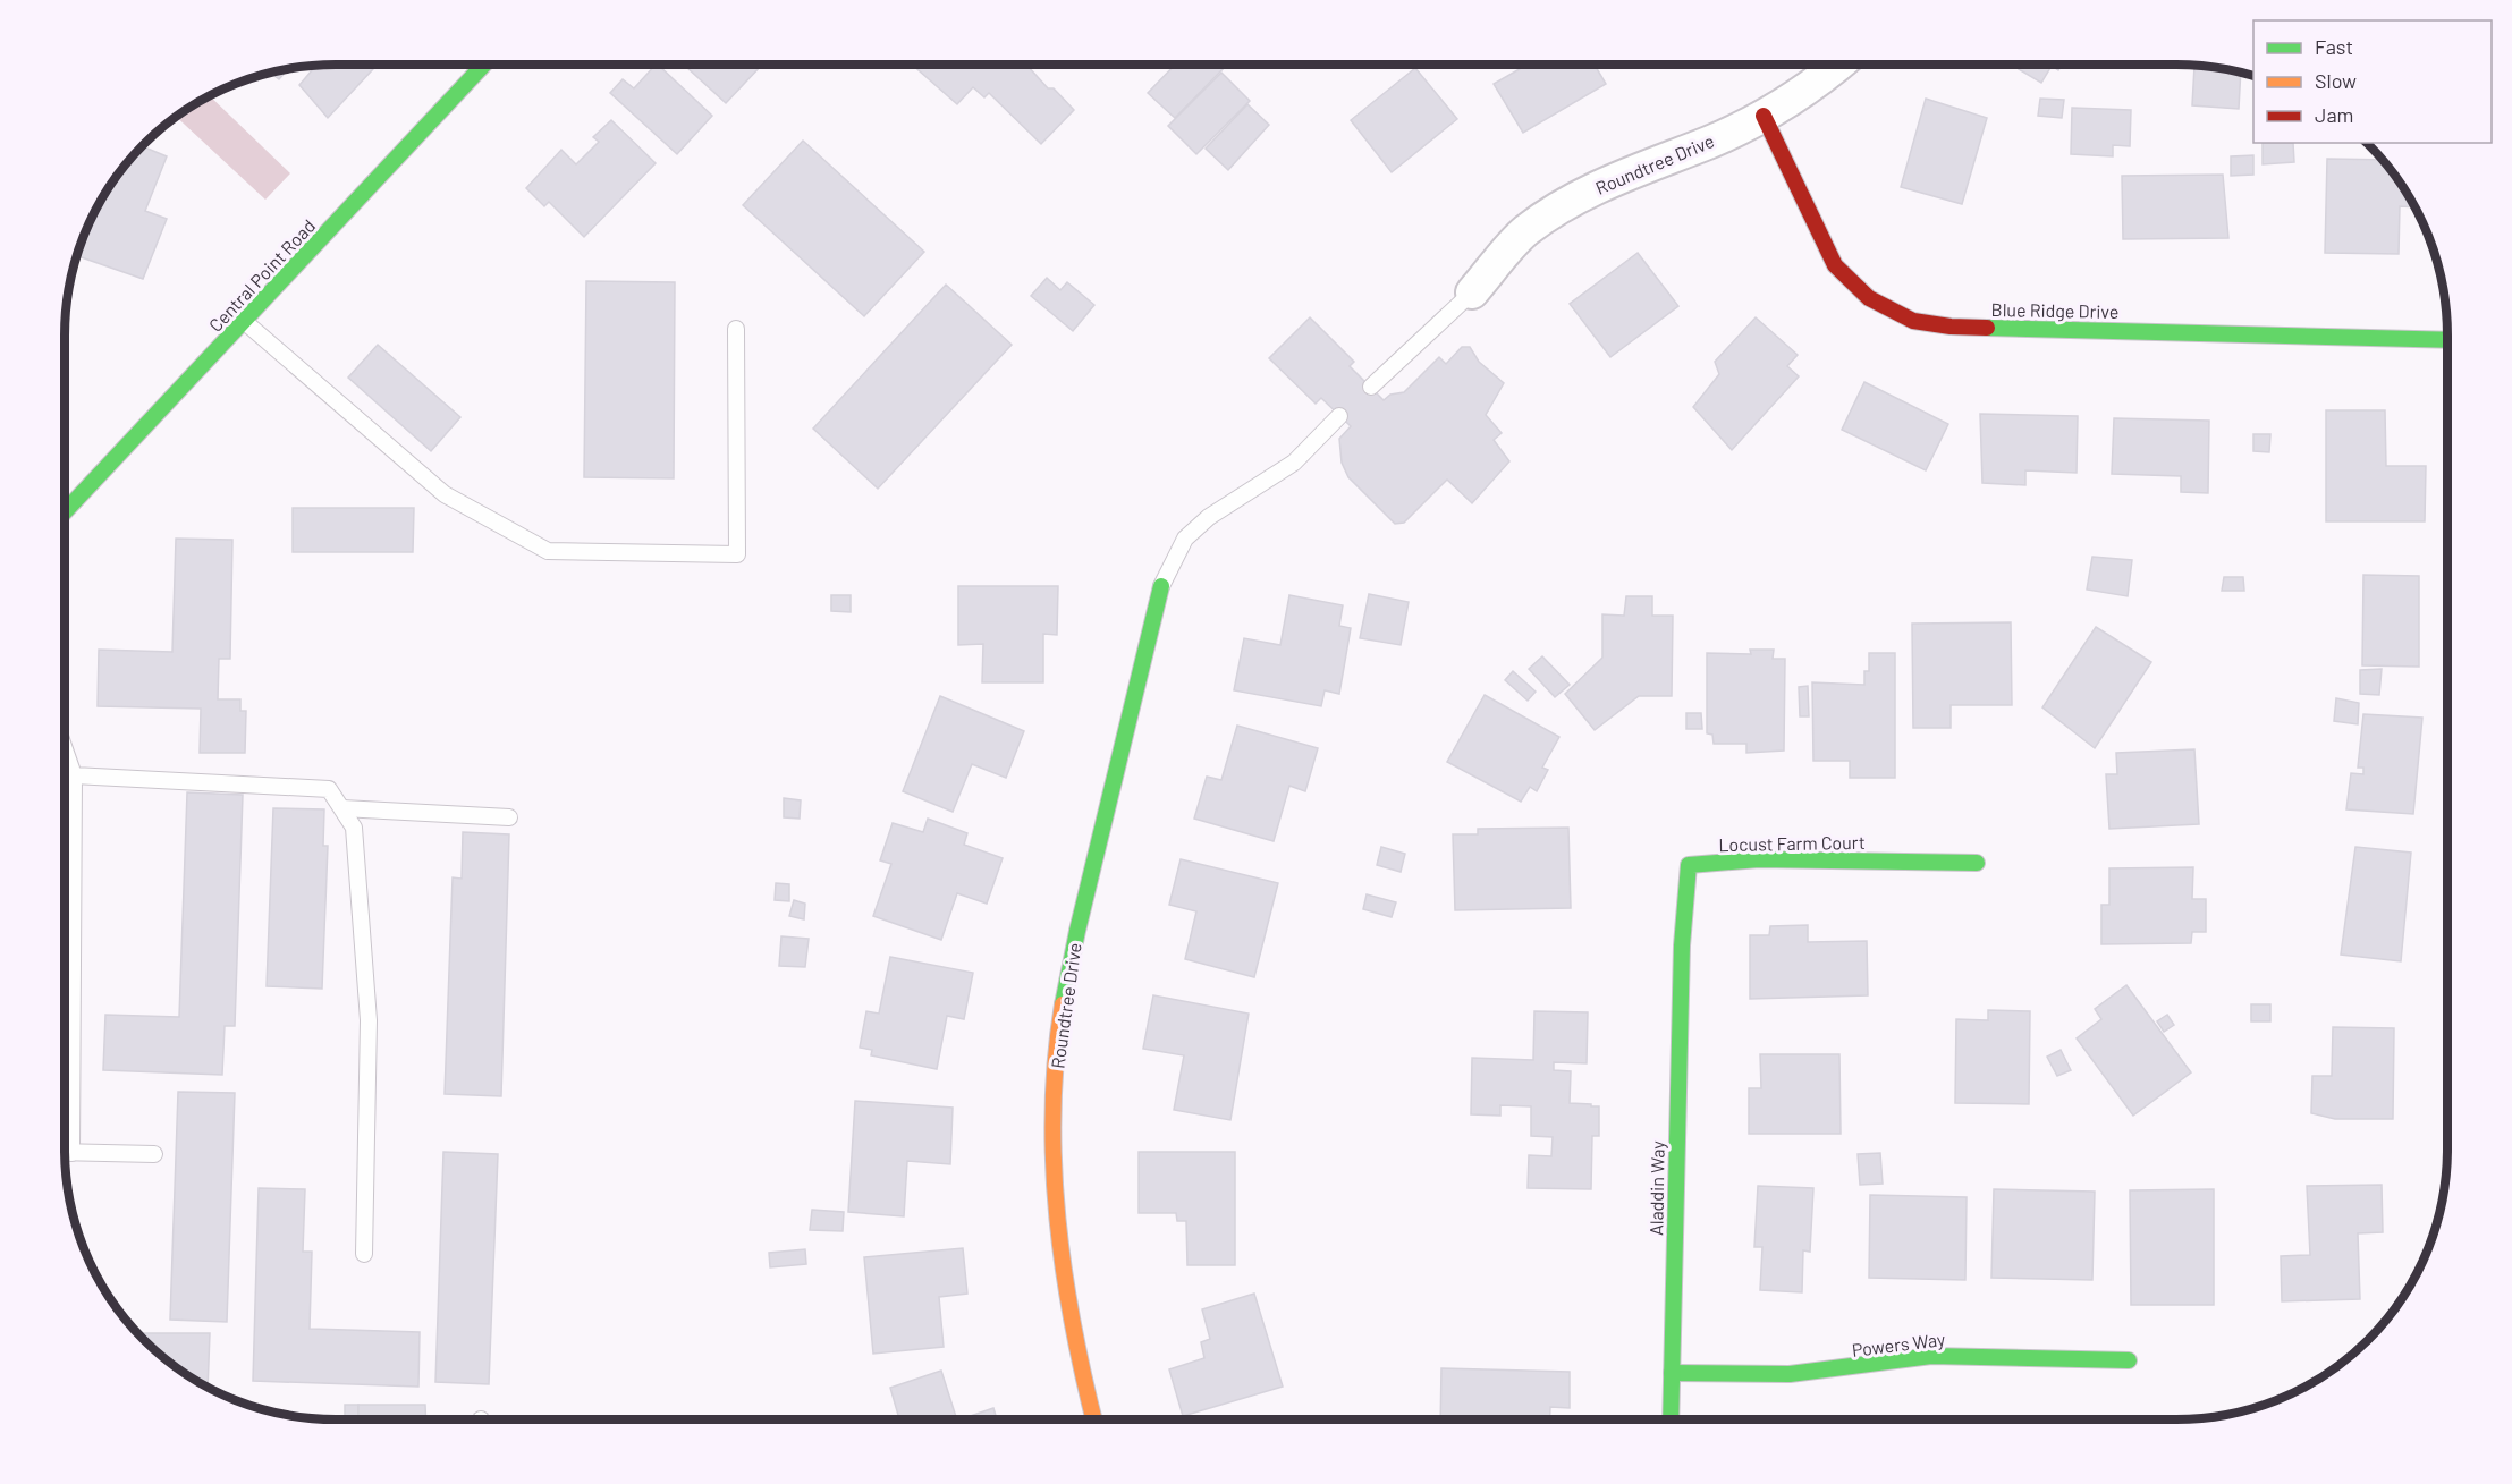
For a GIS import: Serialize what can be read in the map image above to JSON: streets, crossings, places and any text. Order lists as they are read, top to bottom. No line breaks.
{"streets":{"street":["Roundtree Drive","Central Point Road","Blue Ridge Drive","Locust Farm Court","Aladdin Way","Powers Way"]},"crossings":[["Roundtree Drive","Blue Ridge Drive"],["Locust Farm Court","Aladdin Way"],["Aladdin Way","Powers Way"]],"legend":["Fast","Slow","Jam"]}
